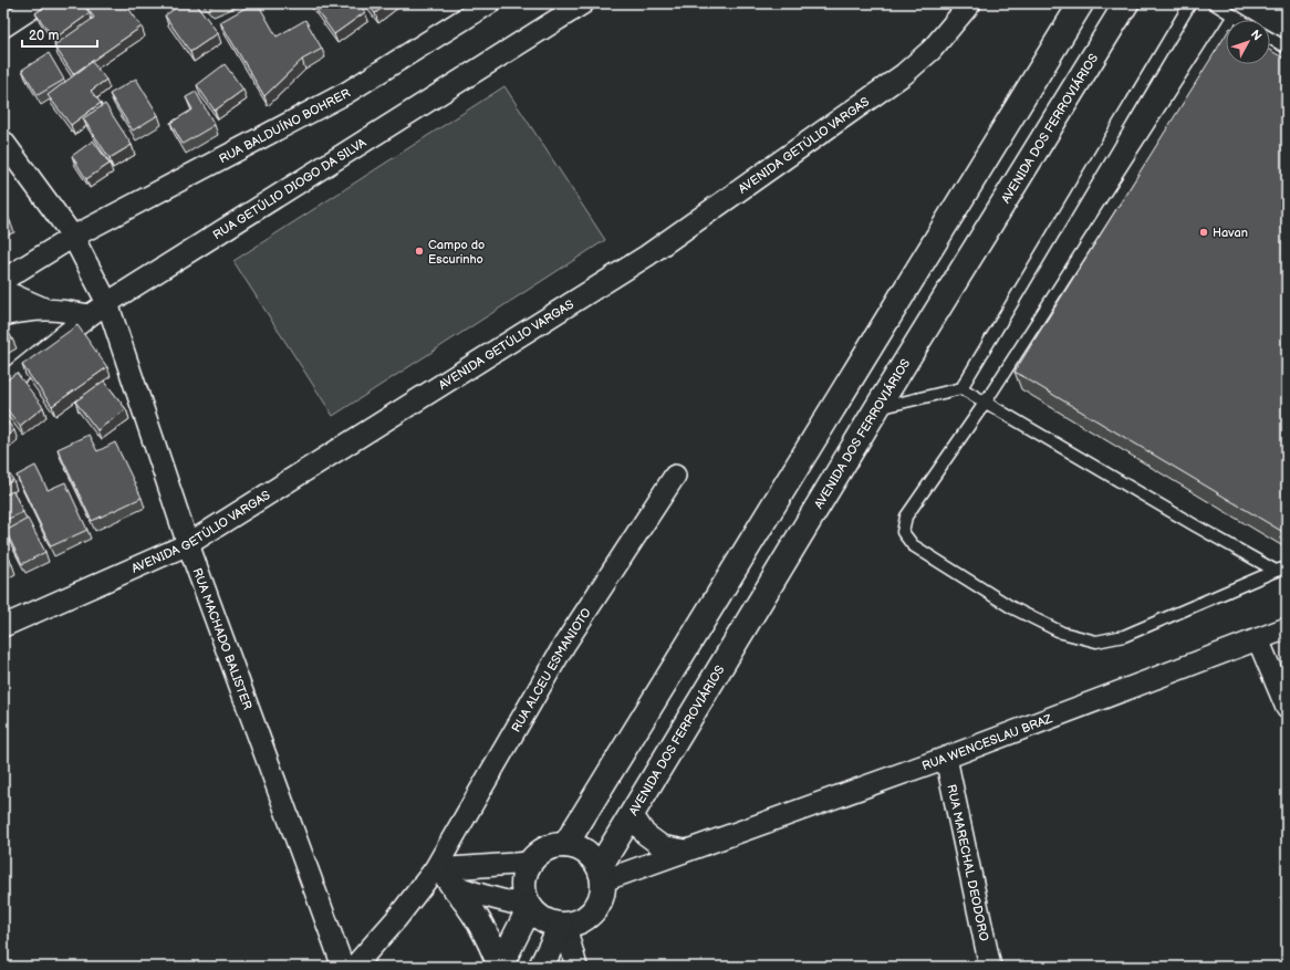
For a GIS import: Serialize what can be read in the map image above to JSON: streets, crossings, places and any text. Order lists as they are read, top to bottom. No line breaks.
{"streets":{"main road":["AVENIDA DOS FERROVIÁRIOS"],"street":["RUA BALDUÍNO BOHRER","AVENIDA GETÚLIO VARGAS","RUA GETÚLIO DIOGO DA SILVA","RUA MACHADO BALISTER","RUA ALCEU ESMANIOTO","RUA WENCESLAU BRAZ","RUA MARECHAL DEODORO"]},"crossings":[["RUA BALDUÍNO BOHRER","RUA MACHADO BALISTER"],["AVENIDA DOS FERROVIÁRIOS","RUA WENCESLAU BRAZ"],["AVENIDA GETÚLIO VARGAS","RUA MACHADO BALISTER"],["RUA GETÚLIO DIOGO DA SILVA","RUA MACHADO BALISTER"],["RUA WENCESLAU BRAZ","RUA MARECHAL DEODORO"]],"places":["Havan","Campo do Escurinho"],"scale_bar":"20 m","north":"top right"}
